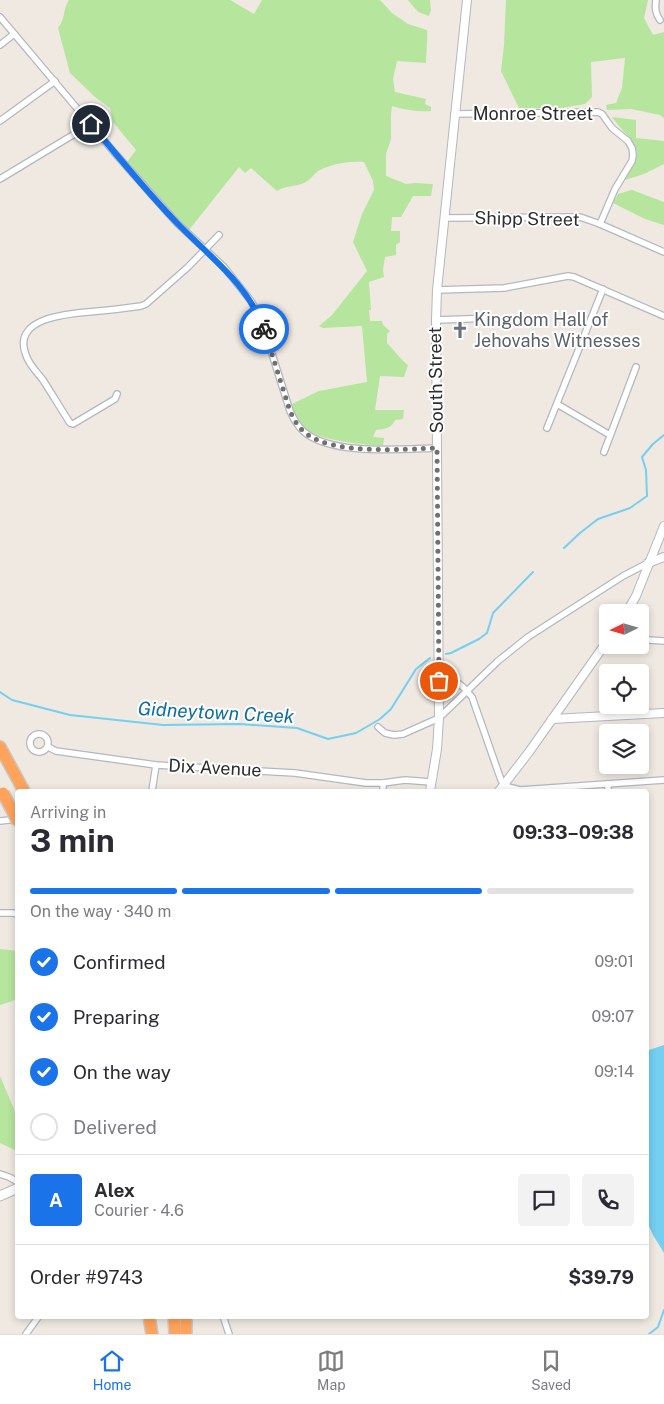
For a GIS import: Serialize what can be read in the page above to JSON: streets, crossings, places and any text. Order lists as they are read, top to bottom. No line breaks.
{"streets":{"street":["Monroe Street","Shipp Street","South Street","Dix Avenue"]},"crossings":[["Monroe Street","Shipp Street"],["Monroe Street","South Street"],["Shipp Street","South Street"],["South Street","Dix Avenue"]],"water":["Gidneytown Creek"],"places":{"church":["Kingdom Hall of Jehovahs Witnesses"]},"north":"left","page":{"heading":["3 min","Arriving in","09:33–09:38"],"panel":["Alex","Courier · 4.6","Order #9743","$39.79"],"bar":"On the way · 340 m","list":[["Confirmed","09:01"],["Preparing","09:07"],["On the way","09:14"],"Delivered"],"round":"A","tabs":["Home","Map","Saved"]}}
